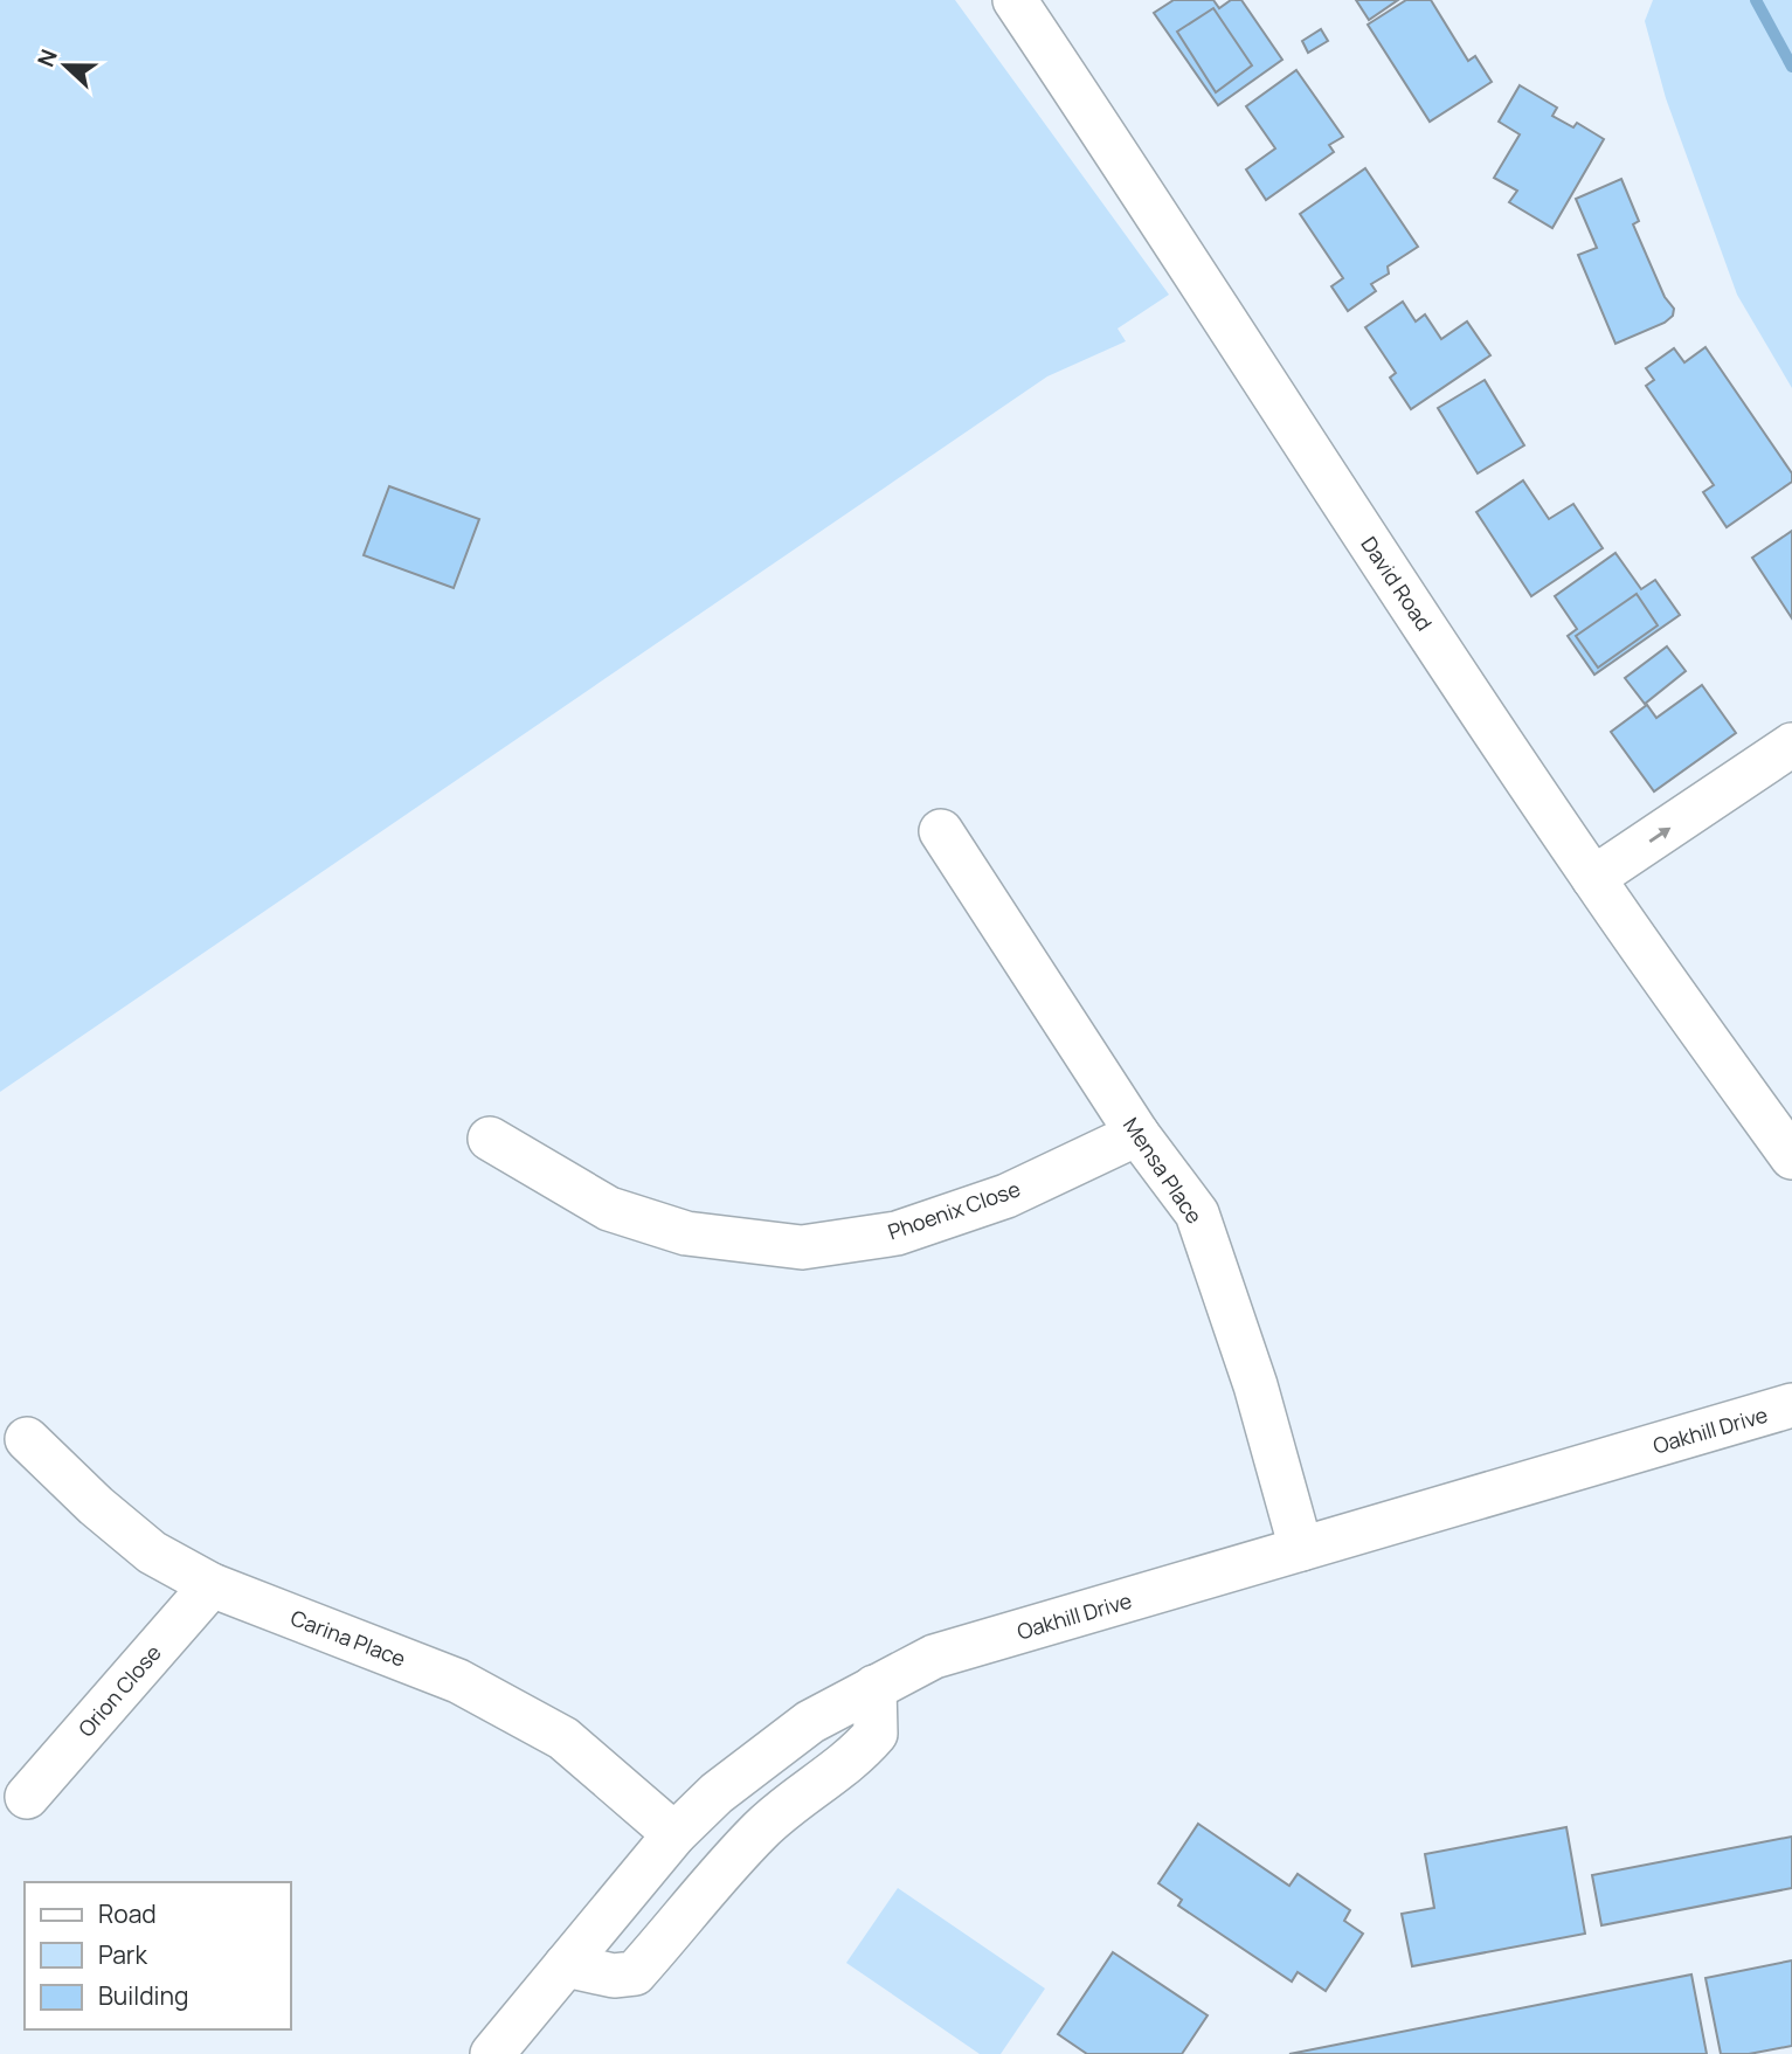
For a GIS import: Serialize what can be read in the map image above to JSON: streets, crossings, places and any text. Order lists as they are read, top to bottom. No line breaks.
{"streets":{"street":["David Road","Mensa Place","Phoenix Close","Oakhill Drive","Carina Place","Orion Close"]},"crossings":[["Mensa Place","Phoenix Close"],["Mensa Place","Oakhill Drive"],["Oakhill Drive","Carina Place"],["Carina Place","Orion Close"]],"legend":["Road","Park","Building"],"north":"left"}
